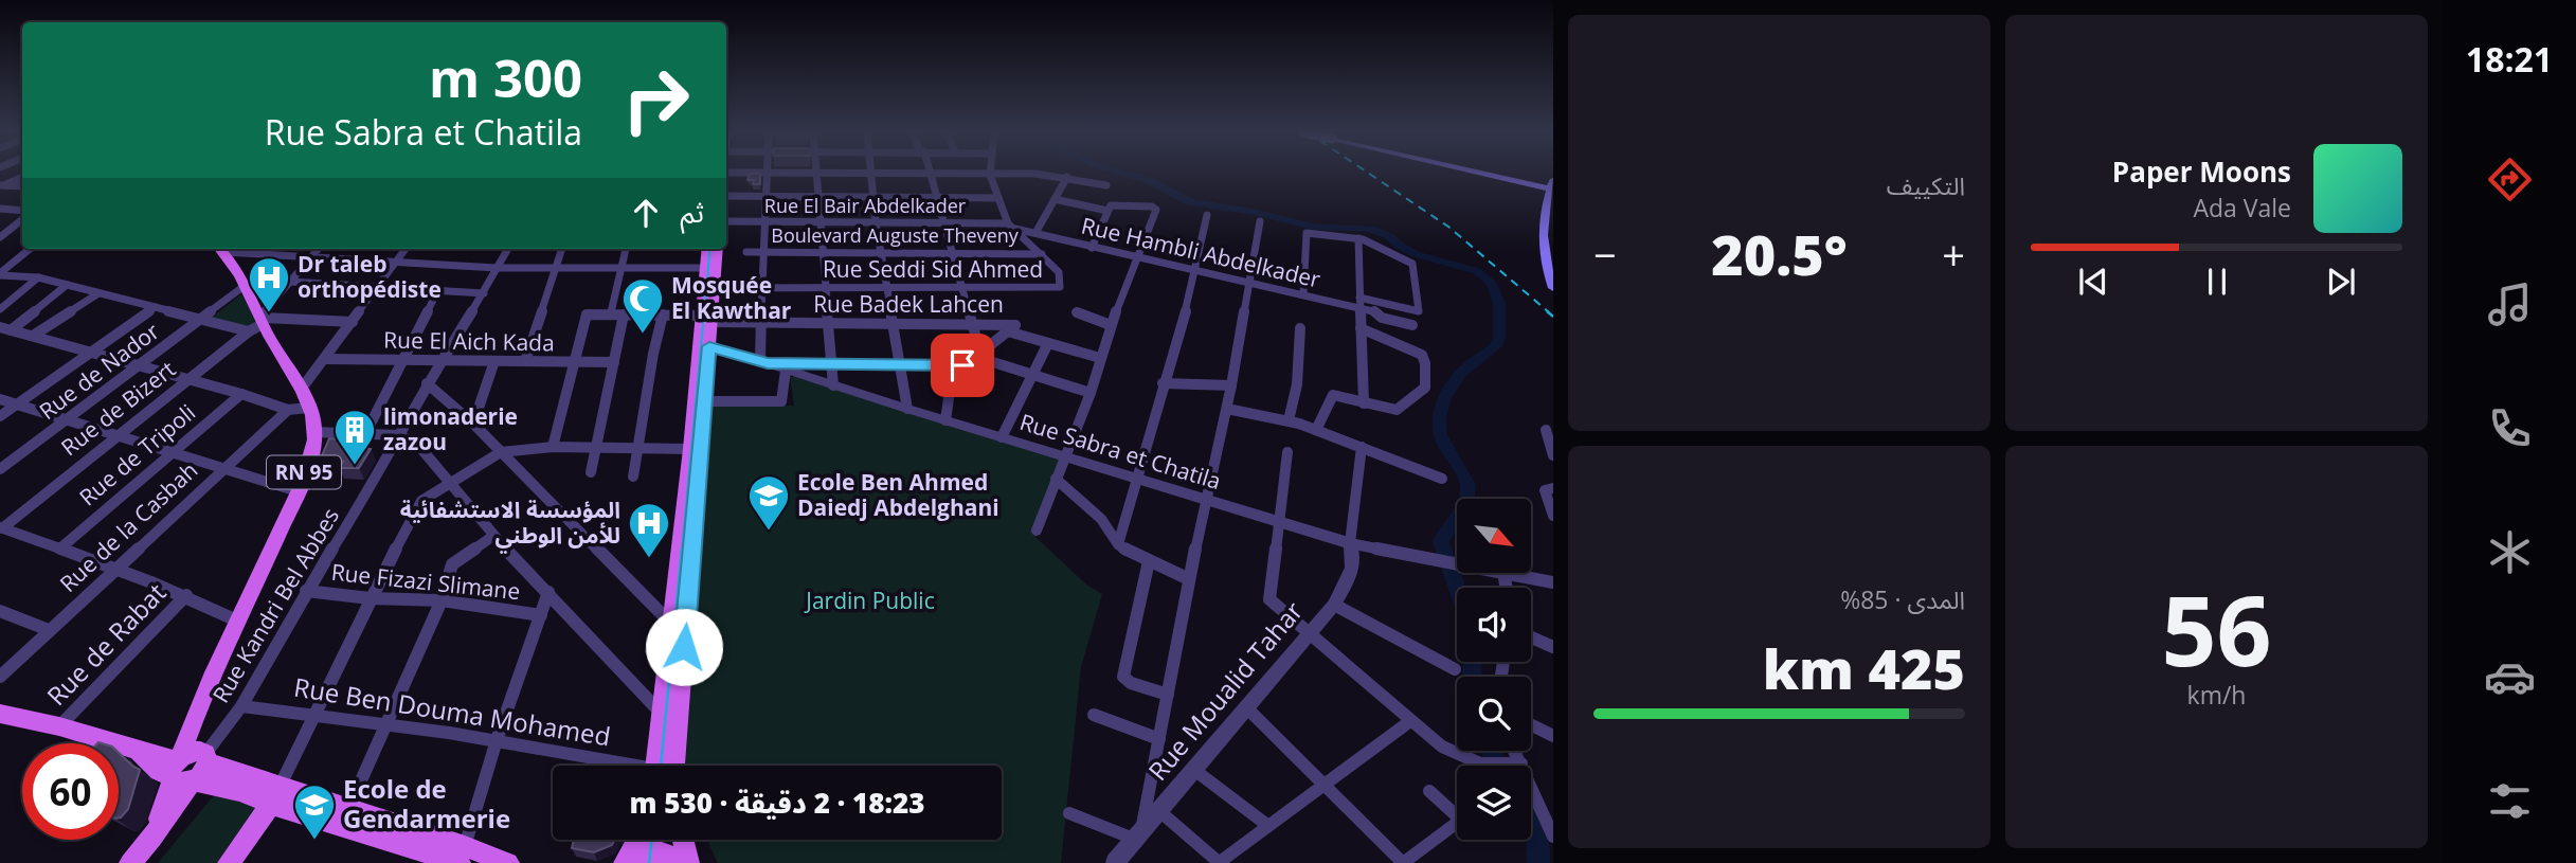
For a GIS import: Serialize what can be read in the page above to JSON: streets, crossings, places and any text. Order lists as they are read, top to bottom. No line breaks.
{"streets":{"main road":["RN 95"],"street":["Rue El Bair Abdelkader","Boulevard Auguste Theveny","Rue Hambli Abdelkader","Rue Seddi Sid Ahmed","Rue Badek Lahcen","Rue El Aich Kada","Rue de Nador","Rue de Bizert","Rue Sabra et Chatila","Rue de Tripoli","Rue de la Casbah","Rue Fizazi Slimane","Rue Kandri Bel Abbes","Rue de Rabat","Rue Moualid Tahar","Rue Ben Douma Mohamed"]},"crossings":[["Rue El Bair Abdelkader","Rue Hambli Abdelkader"],["Boulevard Auguste Theveny","Rue Seddi Sid Ahmed"],["Rue Badek Lahcen","Rue El Aich Kada"],["Rue El Aich Kada","Rue Kandri Bel Abbes"],["Rue de Nador","RN 95"],["Rue de Bizert","RN 95"],["Rue Sabra et Chatila","Rue Moualid Tahar"],["RN 95","Rue Kandri Bel Abbes"],["Rue Fizazi Slimane","Rue Kandri Bel Abbes"],["Rue Kandri Bel Abbes","Rue Ben Douma Mohamed"]],"parks":["Jardin Public"],"places":{"hospital":["Dr taleb orthopédiste","المؤسسة الاستشفائية للأمن الوطني"],"mosque":["Mosquée El Kawthar"],"building":["limonaderie zazou"],"school or university":["Ecole Ben Ahmed Daiedj Abdelghani","Ecole de Gendarmerie"]},"north":"bottom right","page":{"tabs":"18:21","tile":["التكييف",["56","km/h"],["المدى · 85%","425 km"]],"turn":["300 m","Rue Sabra et Chatila"],"song":["Paper Moons","Ada Vale"],"then":"ثم","heat":["−","20.5°","+"],"limit":"60","trip":"18:23 · 2 دقيقة · 530 m"}}
